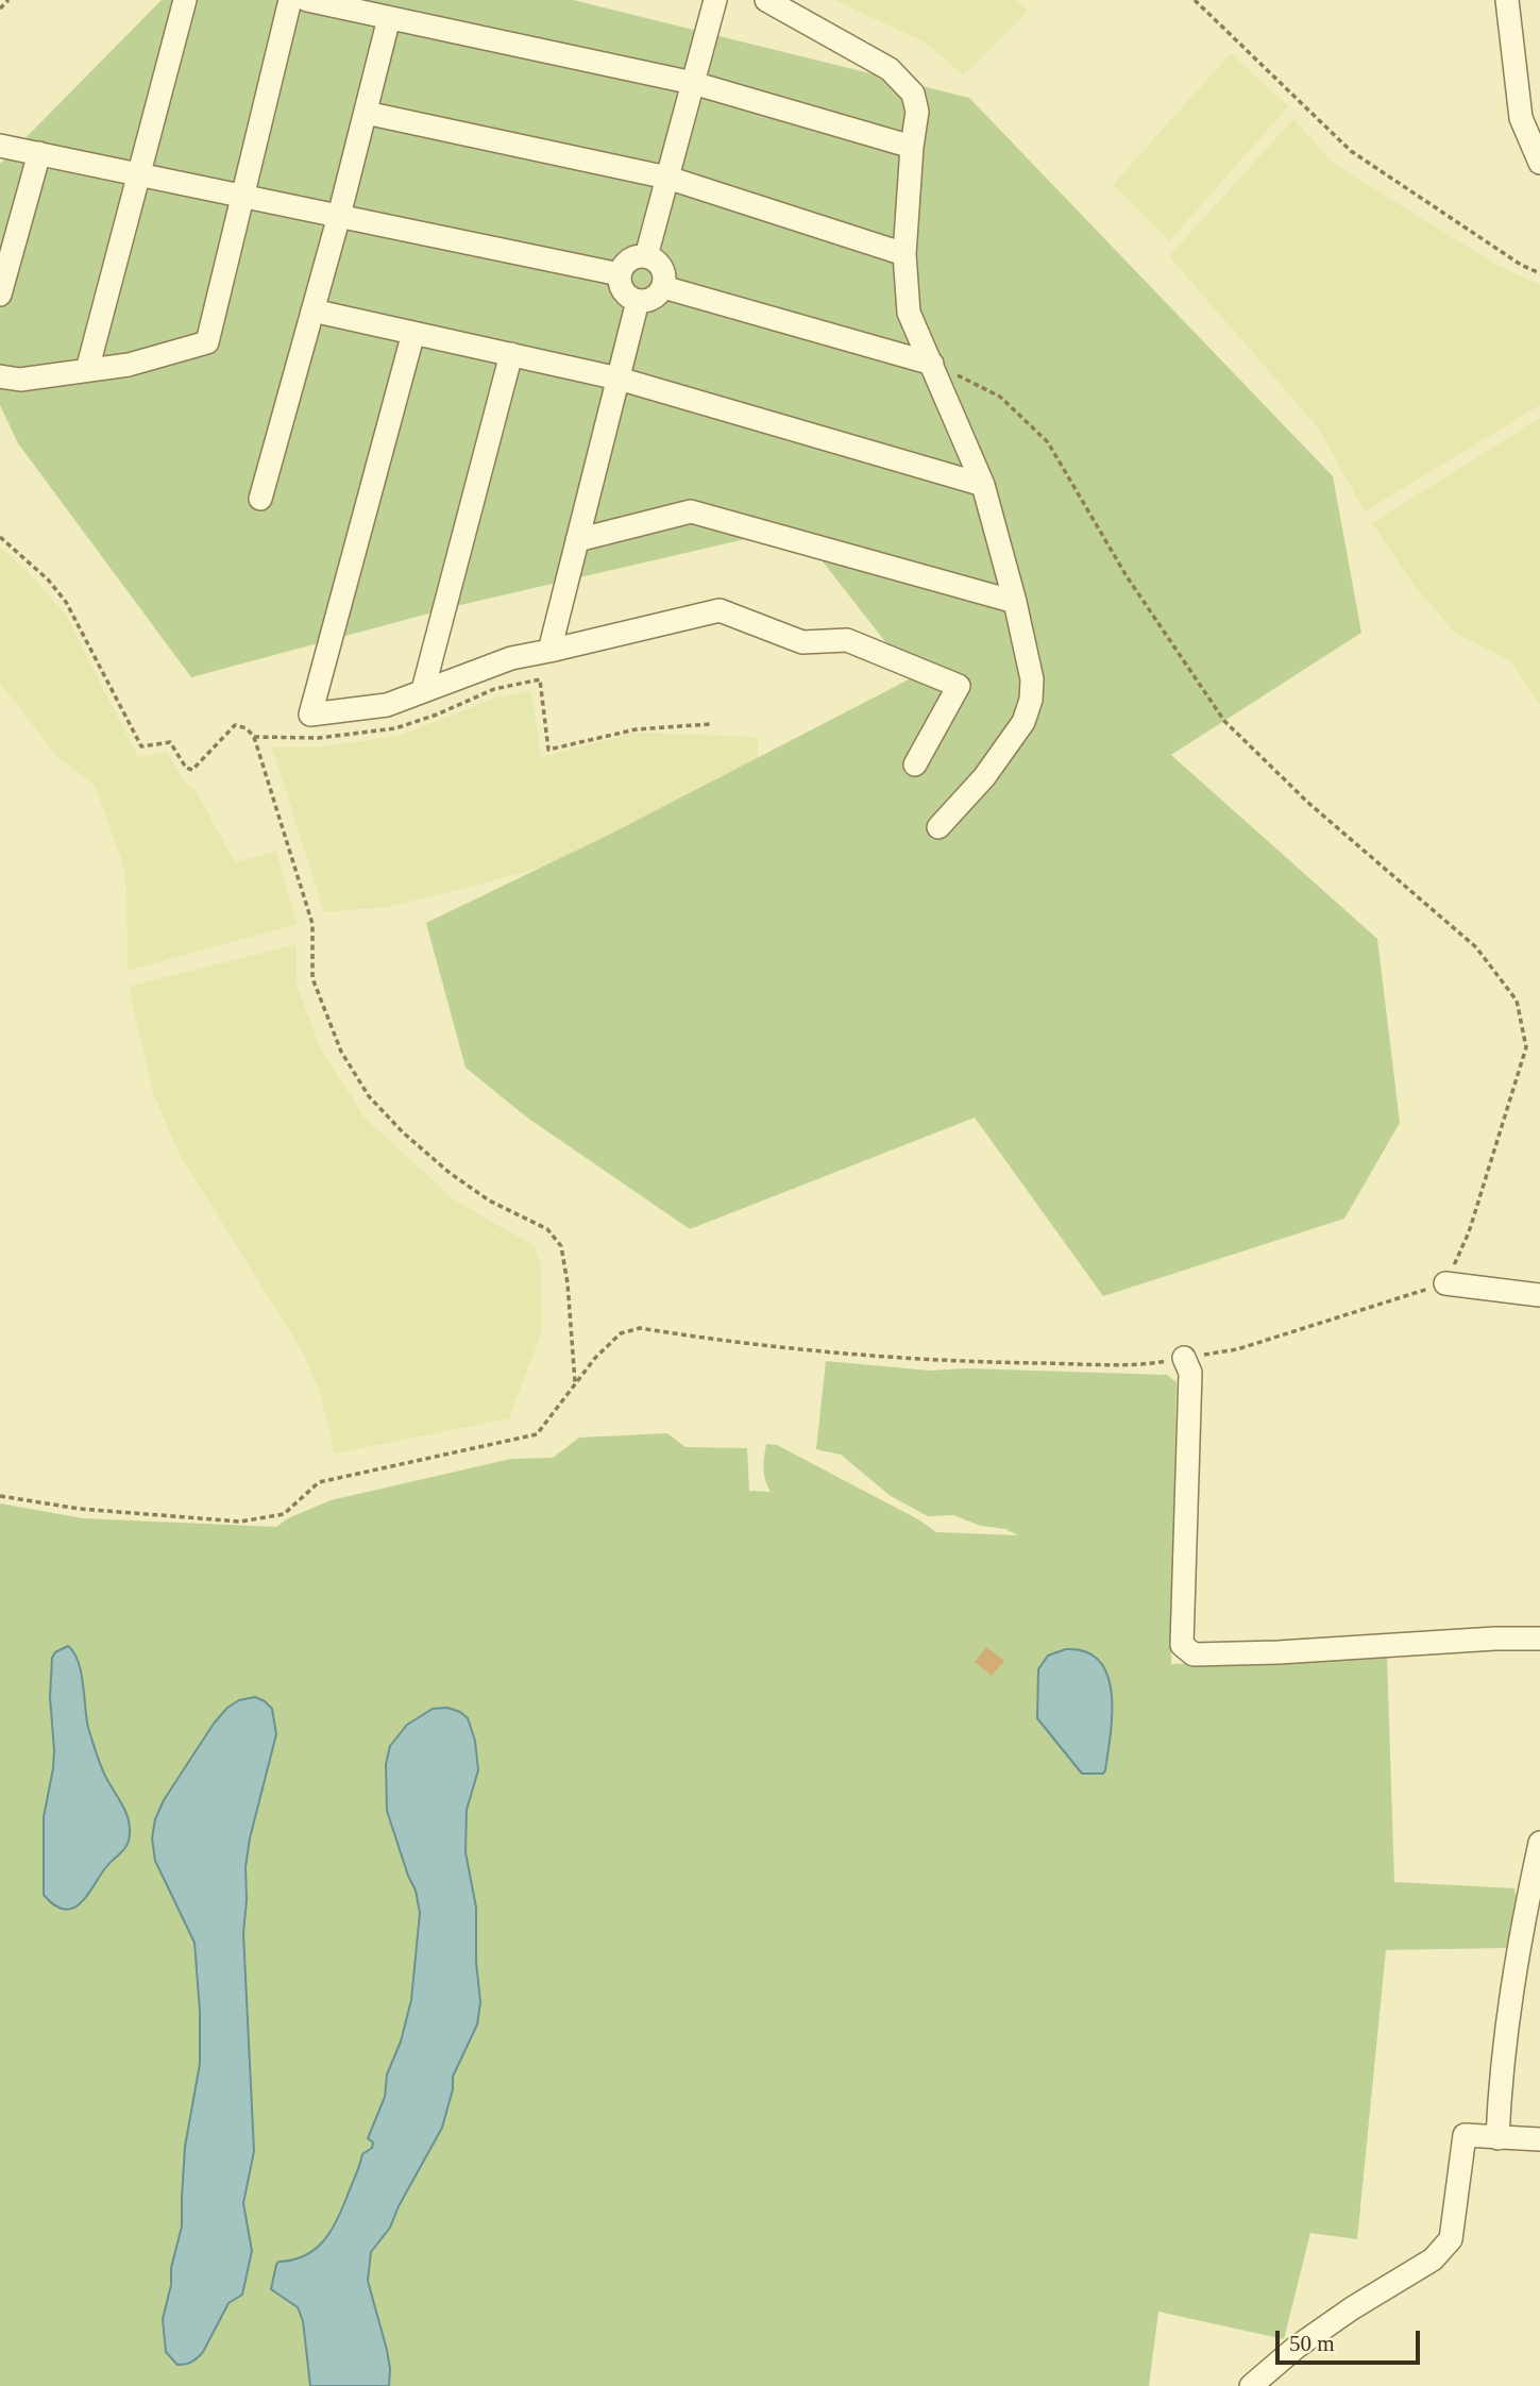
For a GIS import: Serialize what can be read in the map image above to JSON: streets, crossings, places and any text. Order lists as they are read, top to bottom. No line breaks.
{"scale_bar":"50 m"}
